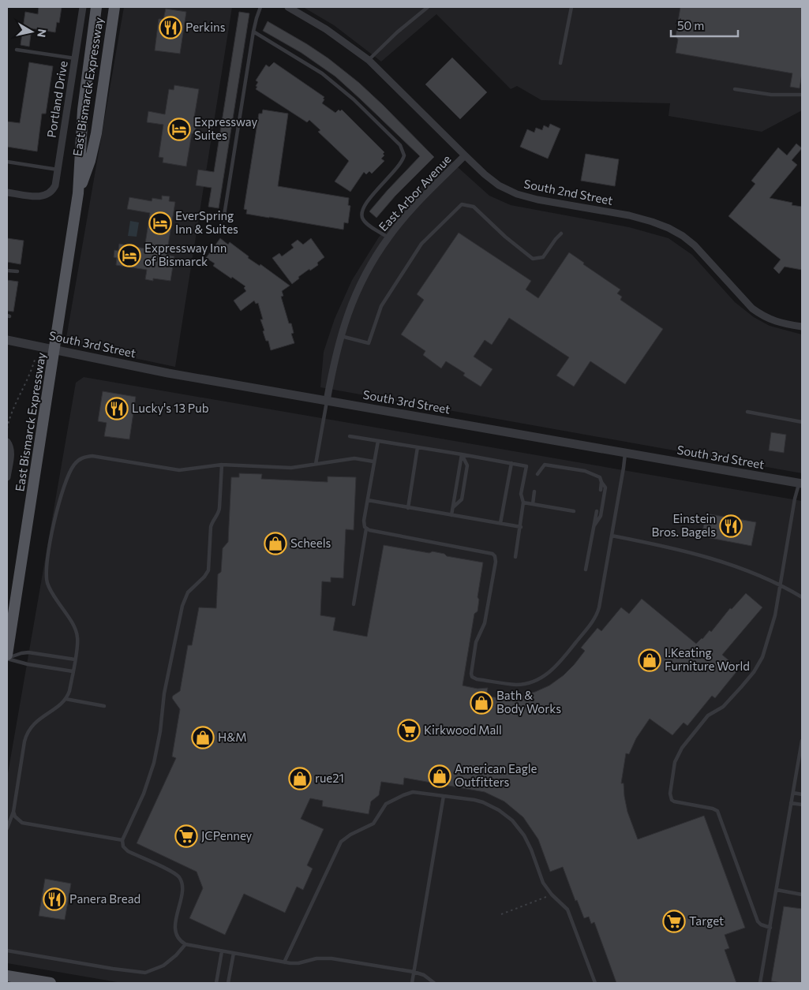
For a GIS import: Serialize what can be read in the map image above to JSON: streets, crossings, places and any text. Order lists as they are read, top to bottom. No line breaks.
{"streets":{"main road":["East Bismarck Expressway"],"street":["Portland Drive","South 2nd Street","East Arbor Avenue","South 3rd Street"]},"crossings":[["East Bismarck Expressway","South 3rd Street"],["South 2nd Street","East Arbor Avenue"],["East Arbor Avenue","South 3rd Street"]],"places":{"restaurant":["Perkins","Lucky's 13 Pub","Einstein Bros. Bagels","Panera Bread"],"hotel":["Expressway Suites","EverSpring Inn & Suites","Expressway Inn of Bismarck"],"shop":["Scheels","I.Keating Furniture World","Bath & Body Works","H&M","American Eagle Outfitters","rue21"],"supermarket":["Kirkwood Mall","JCPenney","Target"]},"scale_bar":"50 m","north":"right"}
